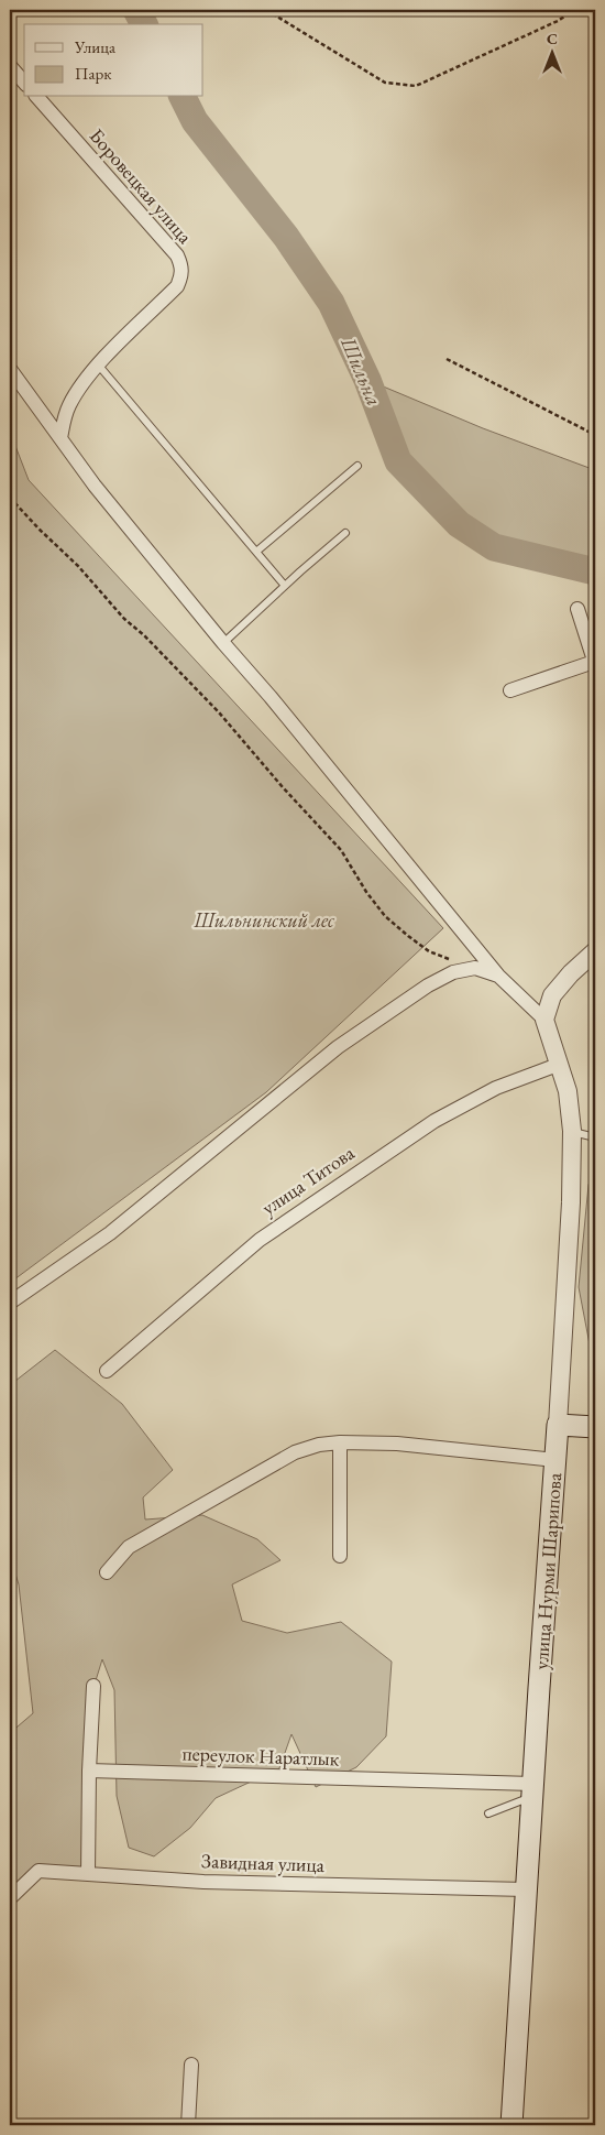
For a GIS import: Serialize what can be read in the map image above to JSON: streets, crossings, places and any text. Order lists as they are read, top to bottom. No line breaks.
{"streets":{"main road":["улица Нурми Шарипова"],"street":["Боровецкая улица","улица Титова","переулок Наратлык","Завидная улица"]},"crossings":[["улица Титова","улица Нурми Шарипова"],["улица Нурми Шарипова","переулок Наратлык"],["улица Нурми Шарипова","Завидная улица"]],"water":["Шильна"],"parks":["Шильнинский лес"],"legend":["Улица","Парк"],"north":"top"}
